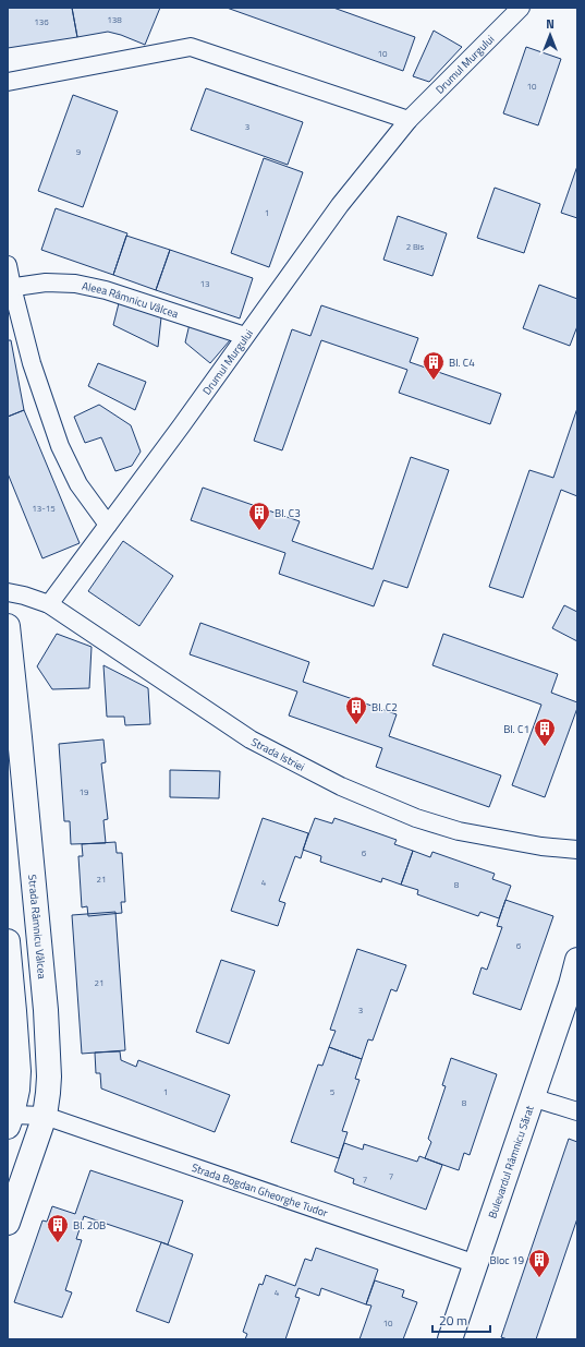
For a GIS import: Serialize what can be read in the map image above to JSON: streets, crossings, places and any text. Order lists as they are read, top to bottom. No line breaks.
{"streets":{"street":["Drumul Murgului","Aleea Râmnicu Vâlcea","Strada Istriei","Strada Râmnicu Vâlcea","Bulevardul Râmnicu Sărat","Strada Bogdan Gheorghe Tudor"]},"crossings":[["Drumul Murgului","Aleea Râmnicu Vâlcea"],["Drumul Murgului","Strada Istriei"],["Strada Râmnicu Vâlcea","Strada Bogdan Gheorghe Tudor"],["Bulevardul Râmnicu Sărat","Strada Bogdan Gheorghe Tudor"]],"places":{"building":["Bl. C4","Bl. C3","Bl. C2","Bl. C1","Bl. 20B","Bloc 19"]},"house_numbers":["138","136","10","10","3","9","1","2 Bis","13","13-15","19","6","21","4","8","6","21","3","1","5","8","7","7","4","10"],"scale_bar":"20 m","north":"top"}
